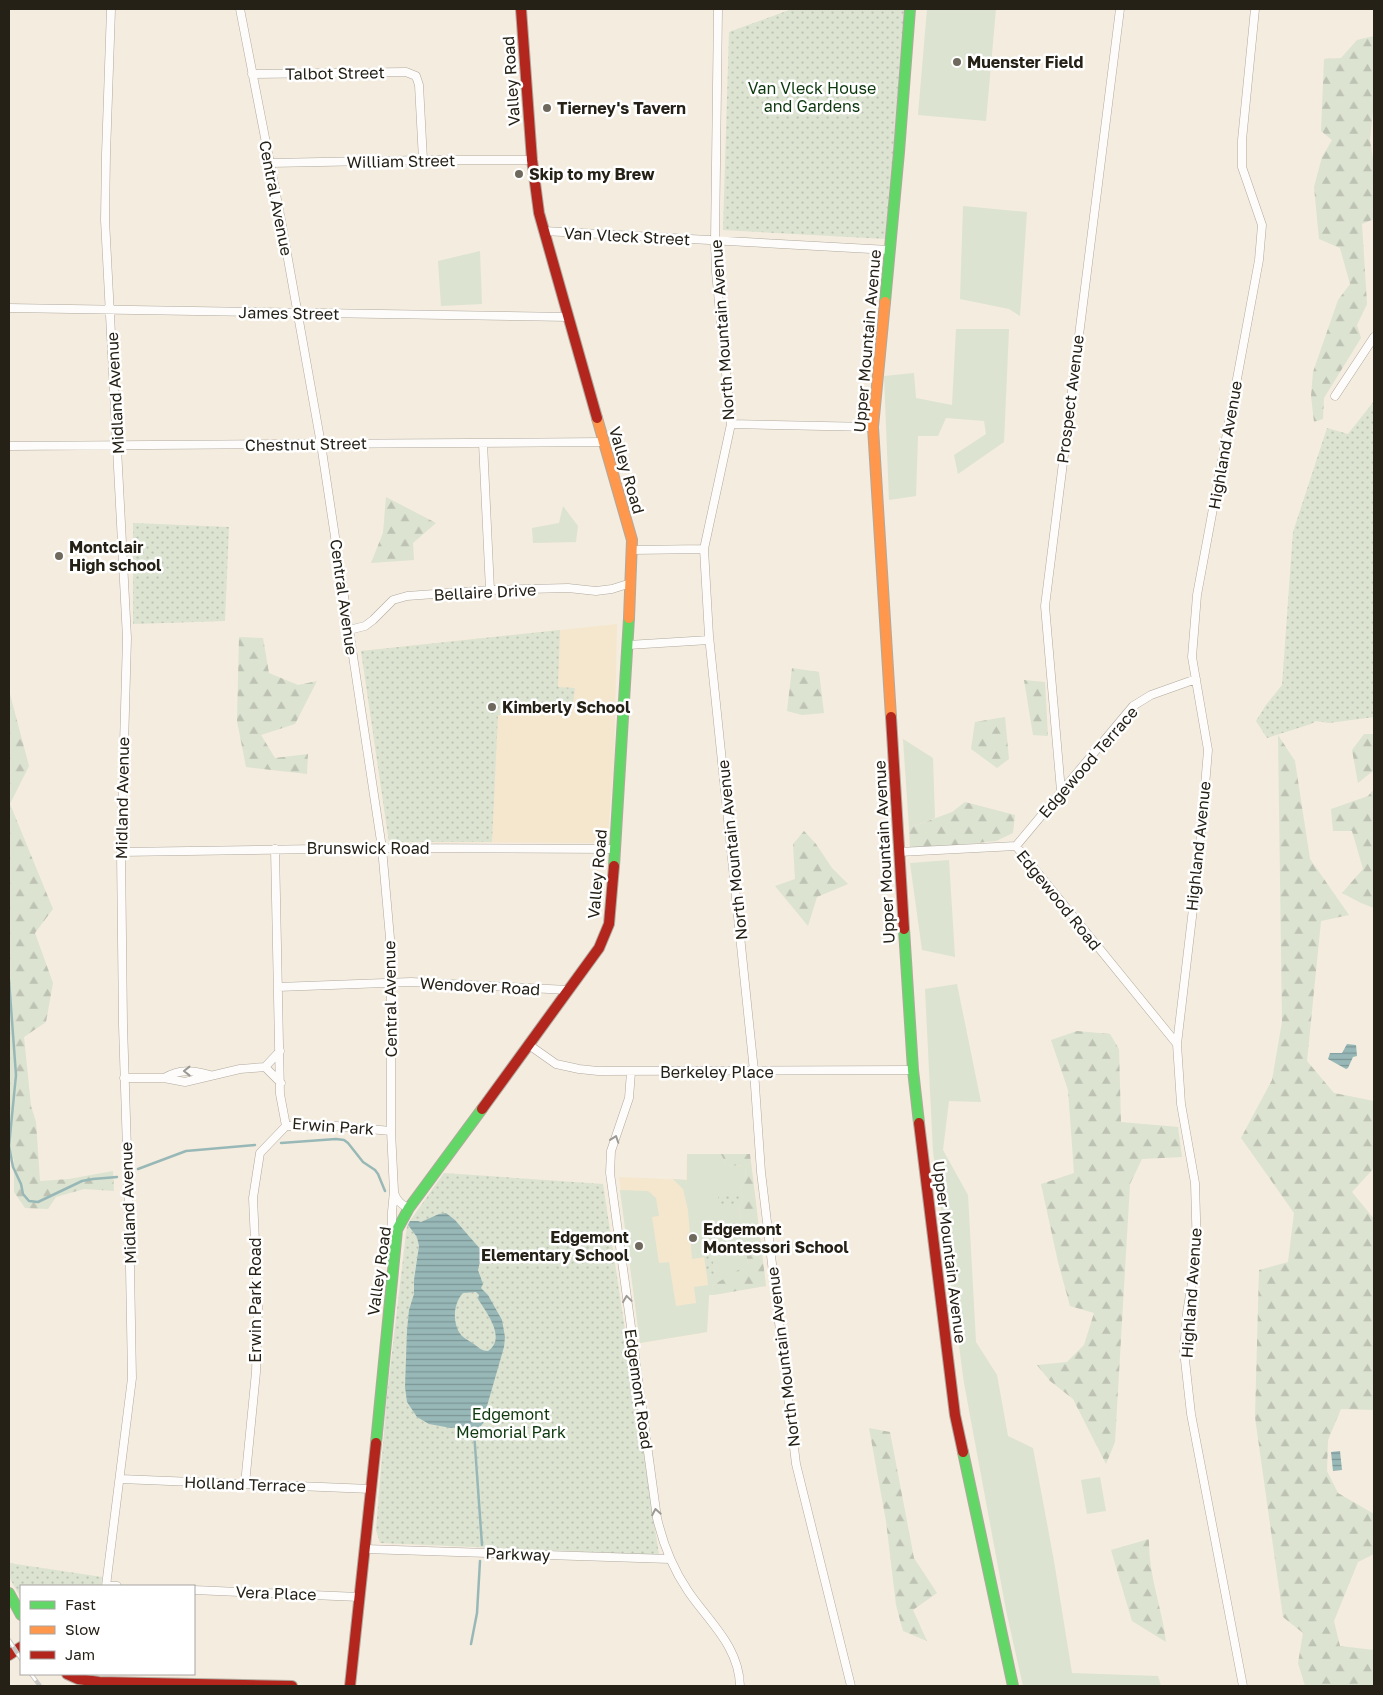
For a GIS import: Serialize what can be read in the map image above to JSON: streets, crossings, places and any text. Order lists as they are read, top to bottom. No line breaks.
{"streets":{"main road":["Valley Road","Upper Mountain Avenue"],"street":["Talbot Street","William Street","Central Avenue","Van Vleck Street","James Street","North Mountain Avenue","Midland Avenue","Prospect Avenue","Chestnut Street","Highland Avenue","Bellaire Drive","Edgewood Terrace","Brunswick Road","Edgewood Road","Wendover Road","Berkeley Place","Erwin Park","Erwin Park Road","Edgemont Road","Holland Terrace","Parkway","Vera Place"]},"crossings":[["Talbot Street","William Street"],["Talbot Street","Central Avenue"],["Valley Road","William Street"],["Valley Road","Central Avenue"],["Valley Road","Van Vleck Street"],["Valley Road","James Street"],["Valley Road","Chestnut Street"],["Valley Road","Bellaire Drive"],["Valley Road","Brunswick Road"],["Valley Road","Wendover Road"],["Valley Road","Berkeley Place"],["Valley Road","Holland Terrace"],["Valley Road","Parkway"],["Valley Road","Vera Place"],["William Street","Central Avenue"],["Central Avenue","James Street"],["Central Avenue","Chestnut Street"],["Central Avenue","Bellaire Drive"],["Central Avenue","Brunswick Road"],["Central Avenue","Wendover Road"],["Central Avenue","Erwin Park"],["Van Vleck Street","North Mountain Avenue"],["Van Vleck Street","Upper Mountain Avenue"],["James Street","Midland Avenue"],["North Mountain Avenue","Berkeley Place"],["Upper Mountain Avenue","Edgewood Road"],["Upper Mountain Avenue","Berkeley Place"],["Midland Avenue","Chestnut Street"],["Midland Avenue","Brunswick Road"],["Midland Avenue","Holland Terrace"],["Prospect Avenue","Edgewood Terrace"],["Highland Avenue","Edgewood Terrace"],["Highland Avenue","Edgewood Road"],["Edgewood Terrace","Edgewood Road"],["Brunswick Road","Erwin Park"],["Berkeley Place","Edgemont Road"],["Erwin Park","Erwin Park Road"],["Erwin Park Road","Holland Terrace"],["Edgemont Road","Parkway"]],"one_way":["Edgemont Road"],"parks":["Van Vleck House and Gardens","Edgemont Memorial Park"],"places":["Muenster Field","Tierney's Tavern","Skip to my Brew","Montclair High school","Kimberly School","Edgemont Montessori School","Edgemont Elementary School"],"legend":["Fast","Slow","Jam"]}
